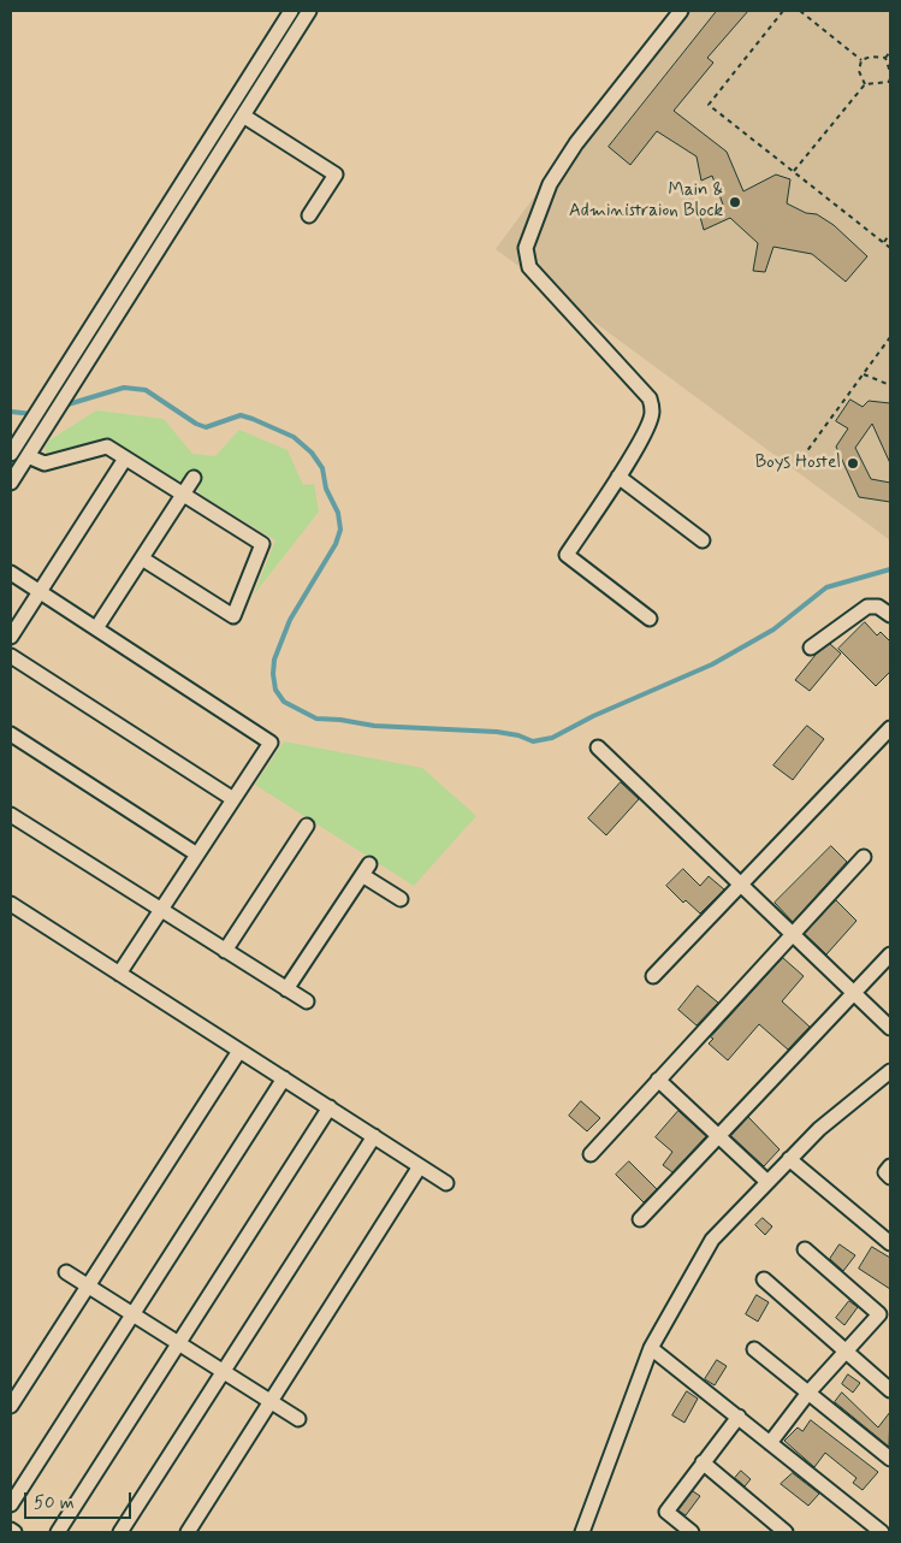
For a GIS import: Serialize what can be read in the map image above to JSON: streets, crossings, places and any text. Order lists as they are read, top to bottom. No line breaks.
{"places":["Main & Administraion Block","Boys Hostel"],"scale_bar":"50 m"}
